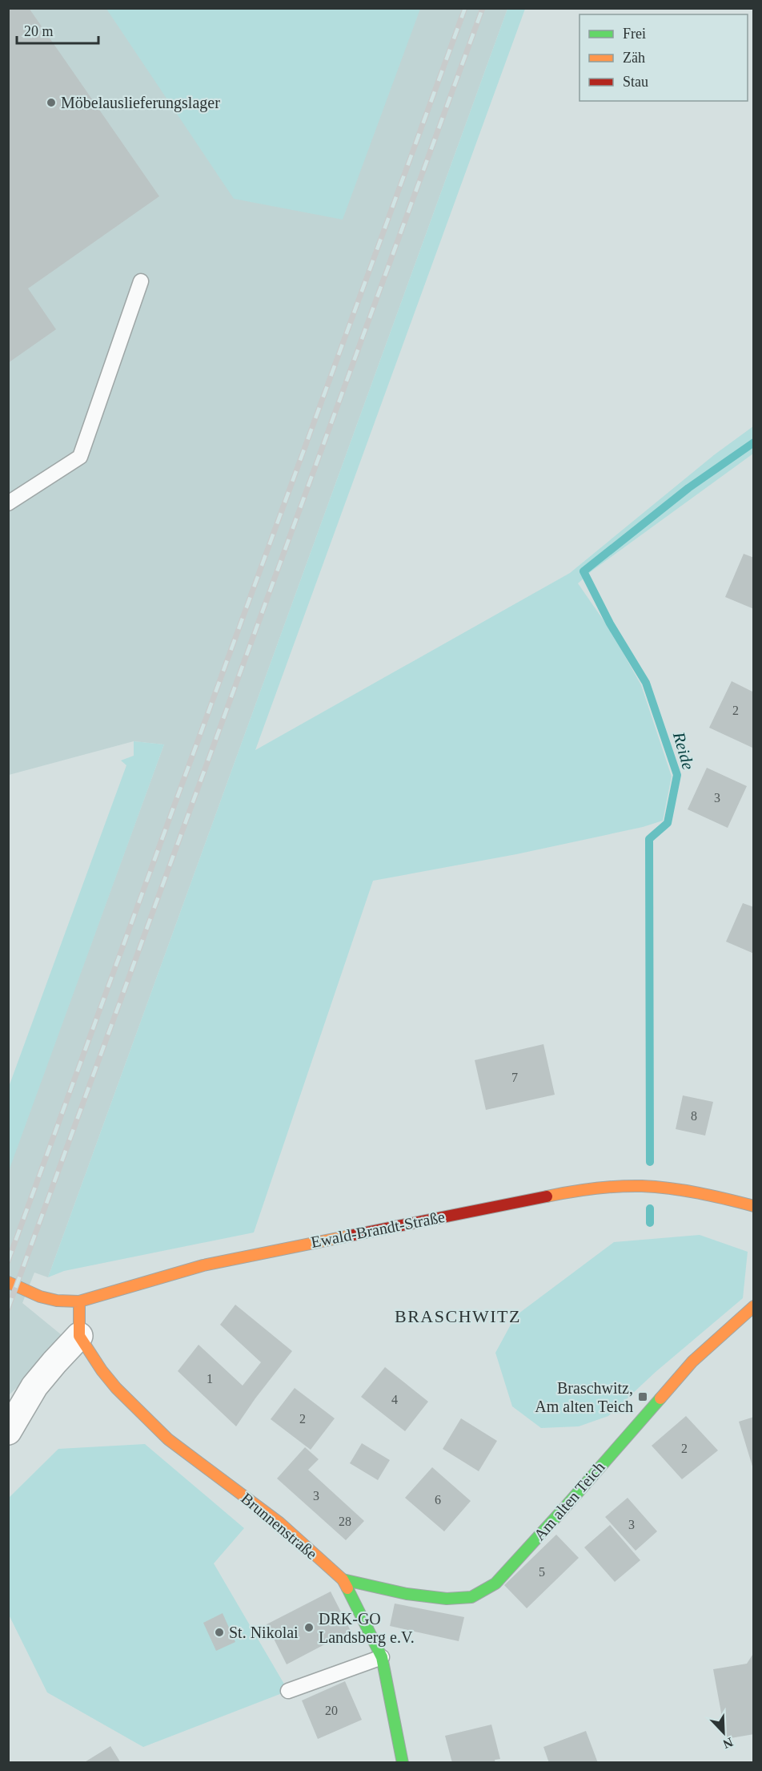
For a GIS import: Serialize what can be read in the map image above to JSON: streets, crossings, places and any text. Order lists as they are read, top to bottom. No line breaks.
{"streets":{"street":["Ewald-Brandt-Straße","Am alten Teich","Brunnenstraße"]},"crossings":[["Am alten Teich","Brunnenstraße"]],"districts":["BRASCHWITZ"],"water":["Reide"],"places":{"other":["Möbelauslieferungslager","DRK-GO Landsberg e.V.","St. Nikolai"],"transit":["Braschwitz, Am alten Teich"]},"house_numbers":["2","3","7","8","1","4","2","2","3","6","28","3","5","20"],"legend":["Frei","Zäh","Stau"],"scale_bar":"20 m","north":"bottom right"}
